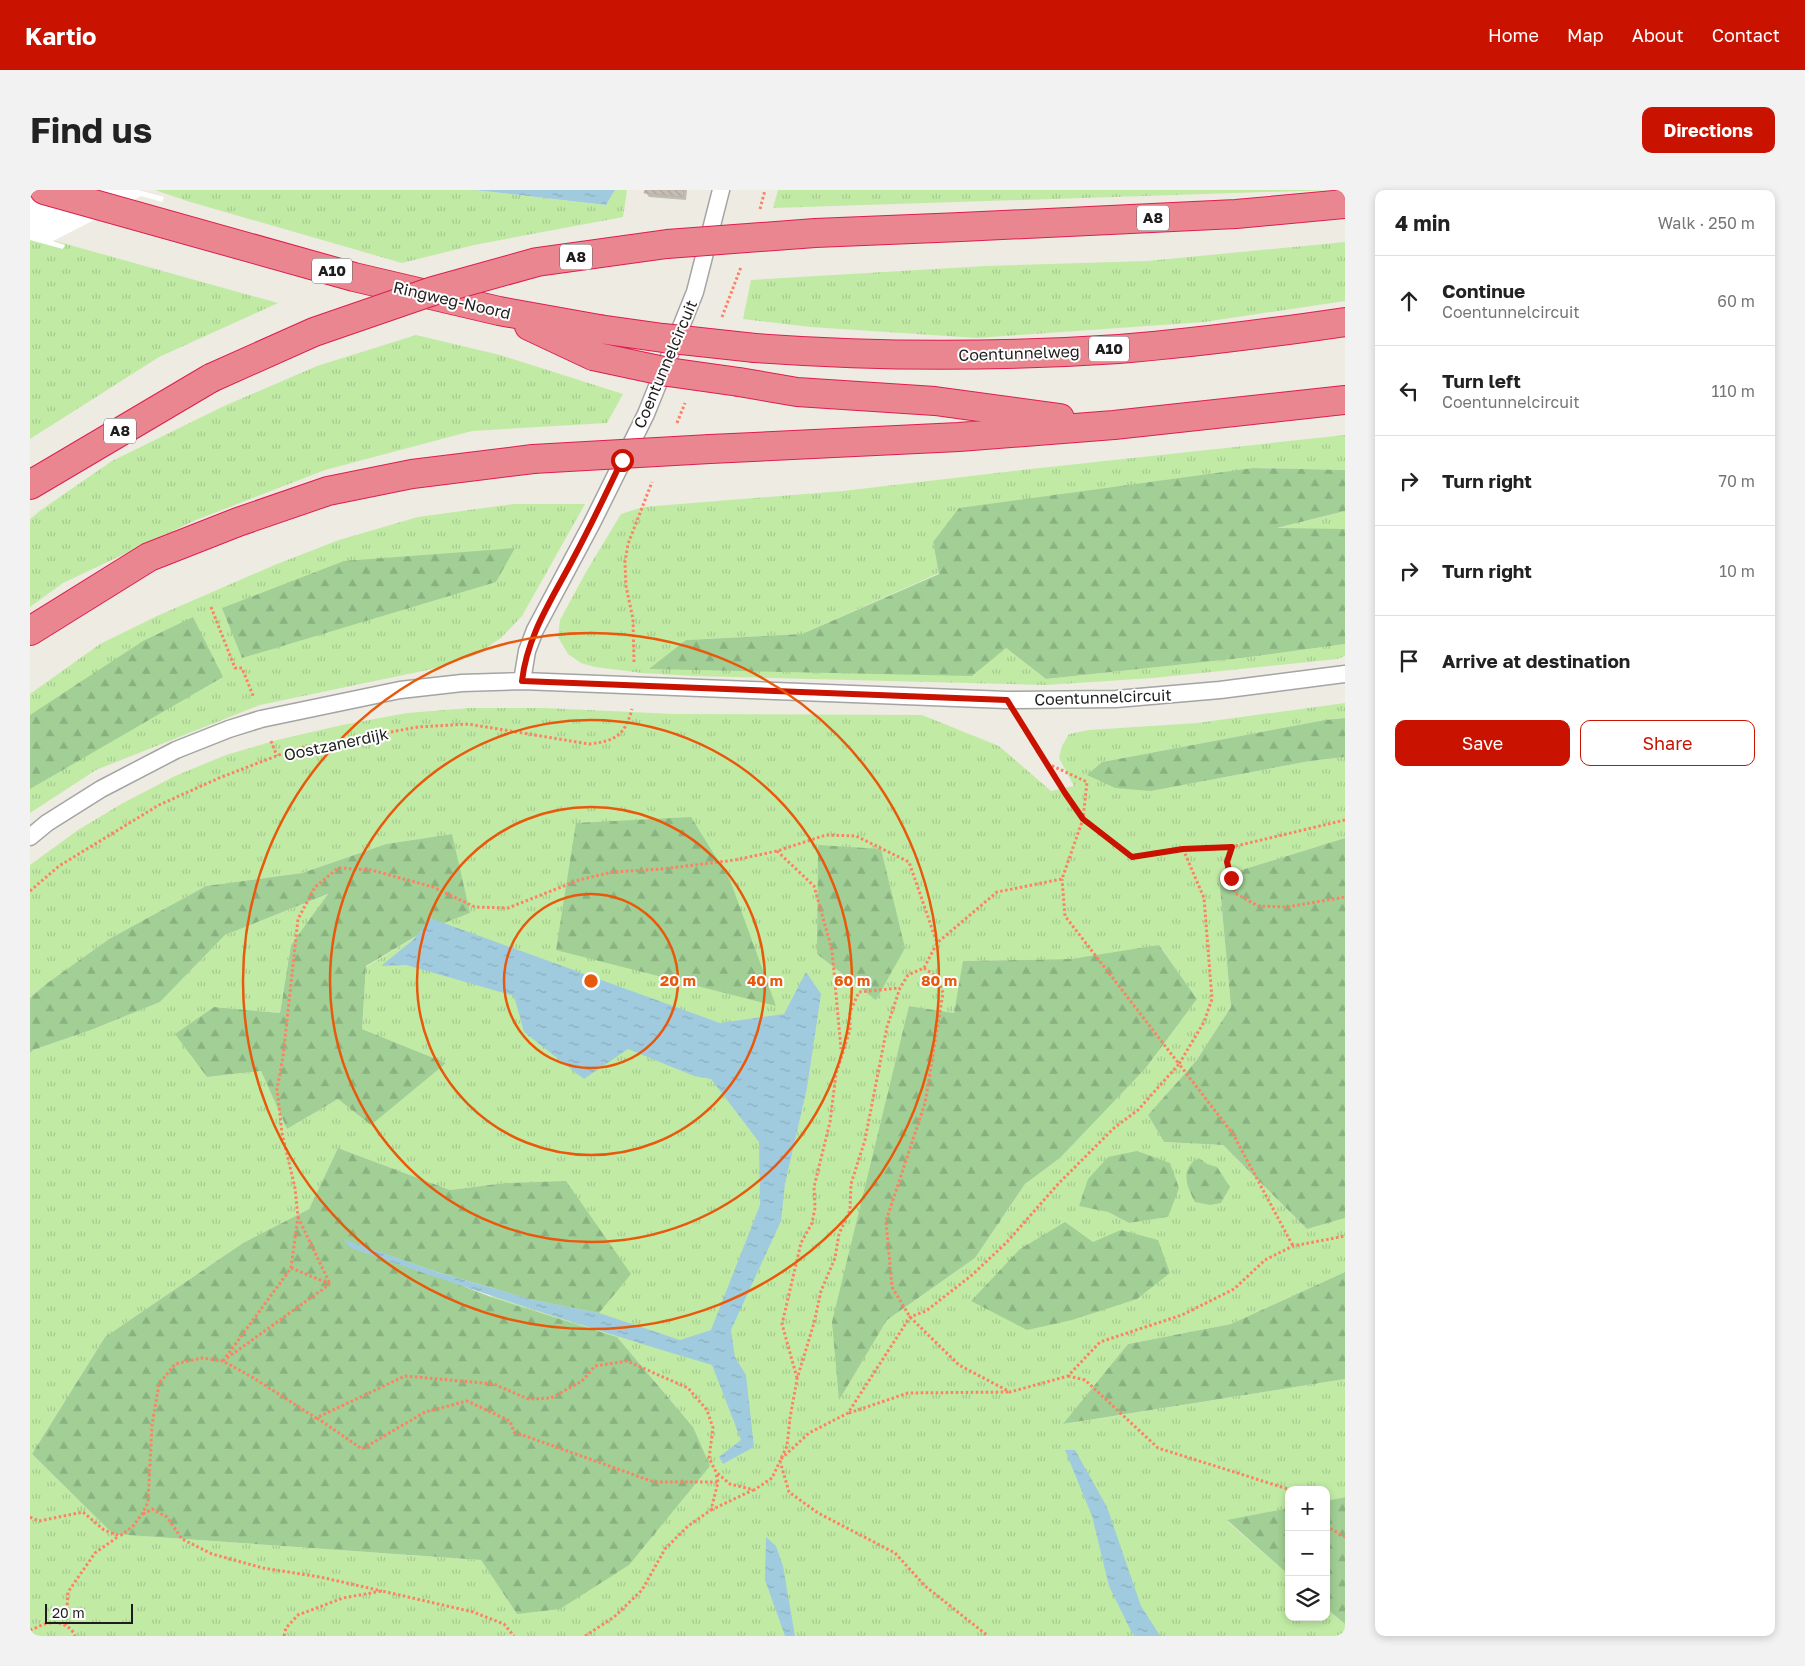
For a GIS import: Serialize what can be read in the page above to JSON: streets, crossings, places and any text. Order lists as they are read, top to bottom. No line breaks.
{"streets":{"highway":["A8","A10","Ringweg-Noord","Coentunnelweg"],"lane":["Coentunnelcircuit"],"path":["Oostzanerdijk"]},"crossings":[["A10","Ringweg-Noord"],["Ringweg-Noord","Coentunnelweg"],["Coentunnelcircuit","Oostzanerdijk"]],"scale_bar":"20 m","page":{"header":"Kartio","nav":["Home","Map","About","Contact"],"buttons":["Directions",["Save","Share"]],"title":"Find us","heading":["4 min","Walk · 250 m"],"list":[["Continue","Coentunnelcircuit","60 m"],["Turn left","Coentunnelcircuit","110 m"],["Turn right","70 m"],["Turn right","10 m"],"Arrive at destination"],"map_buttons":["+","−"],"scale":"20 m"},"rings":["20 m","40 m","60 m","80 m"]}
